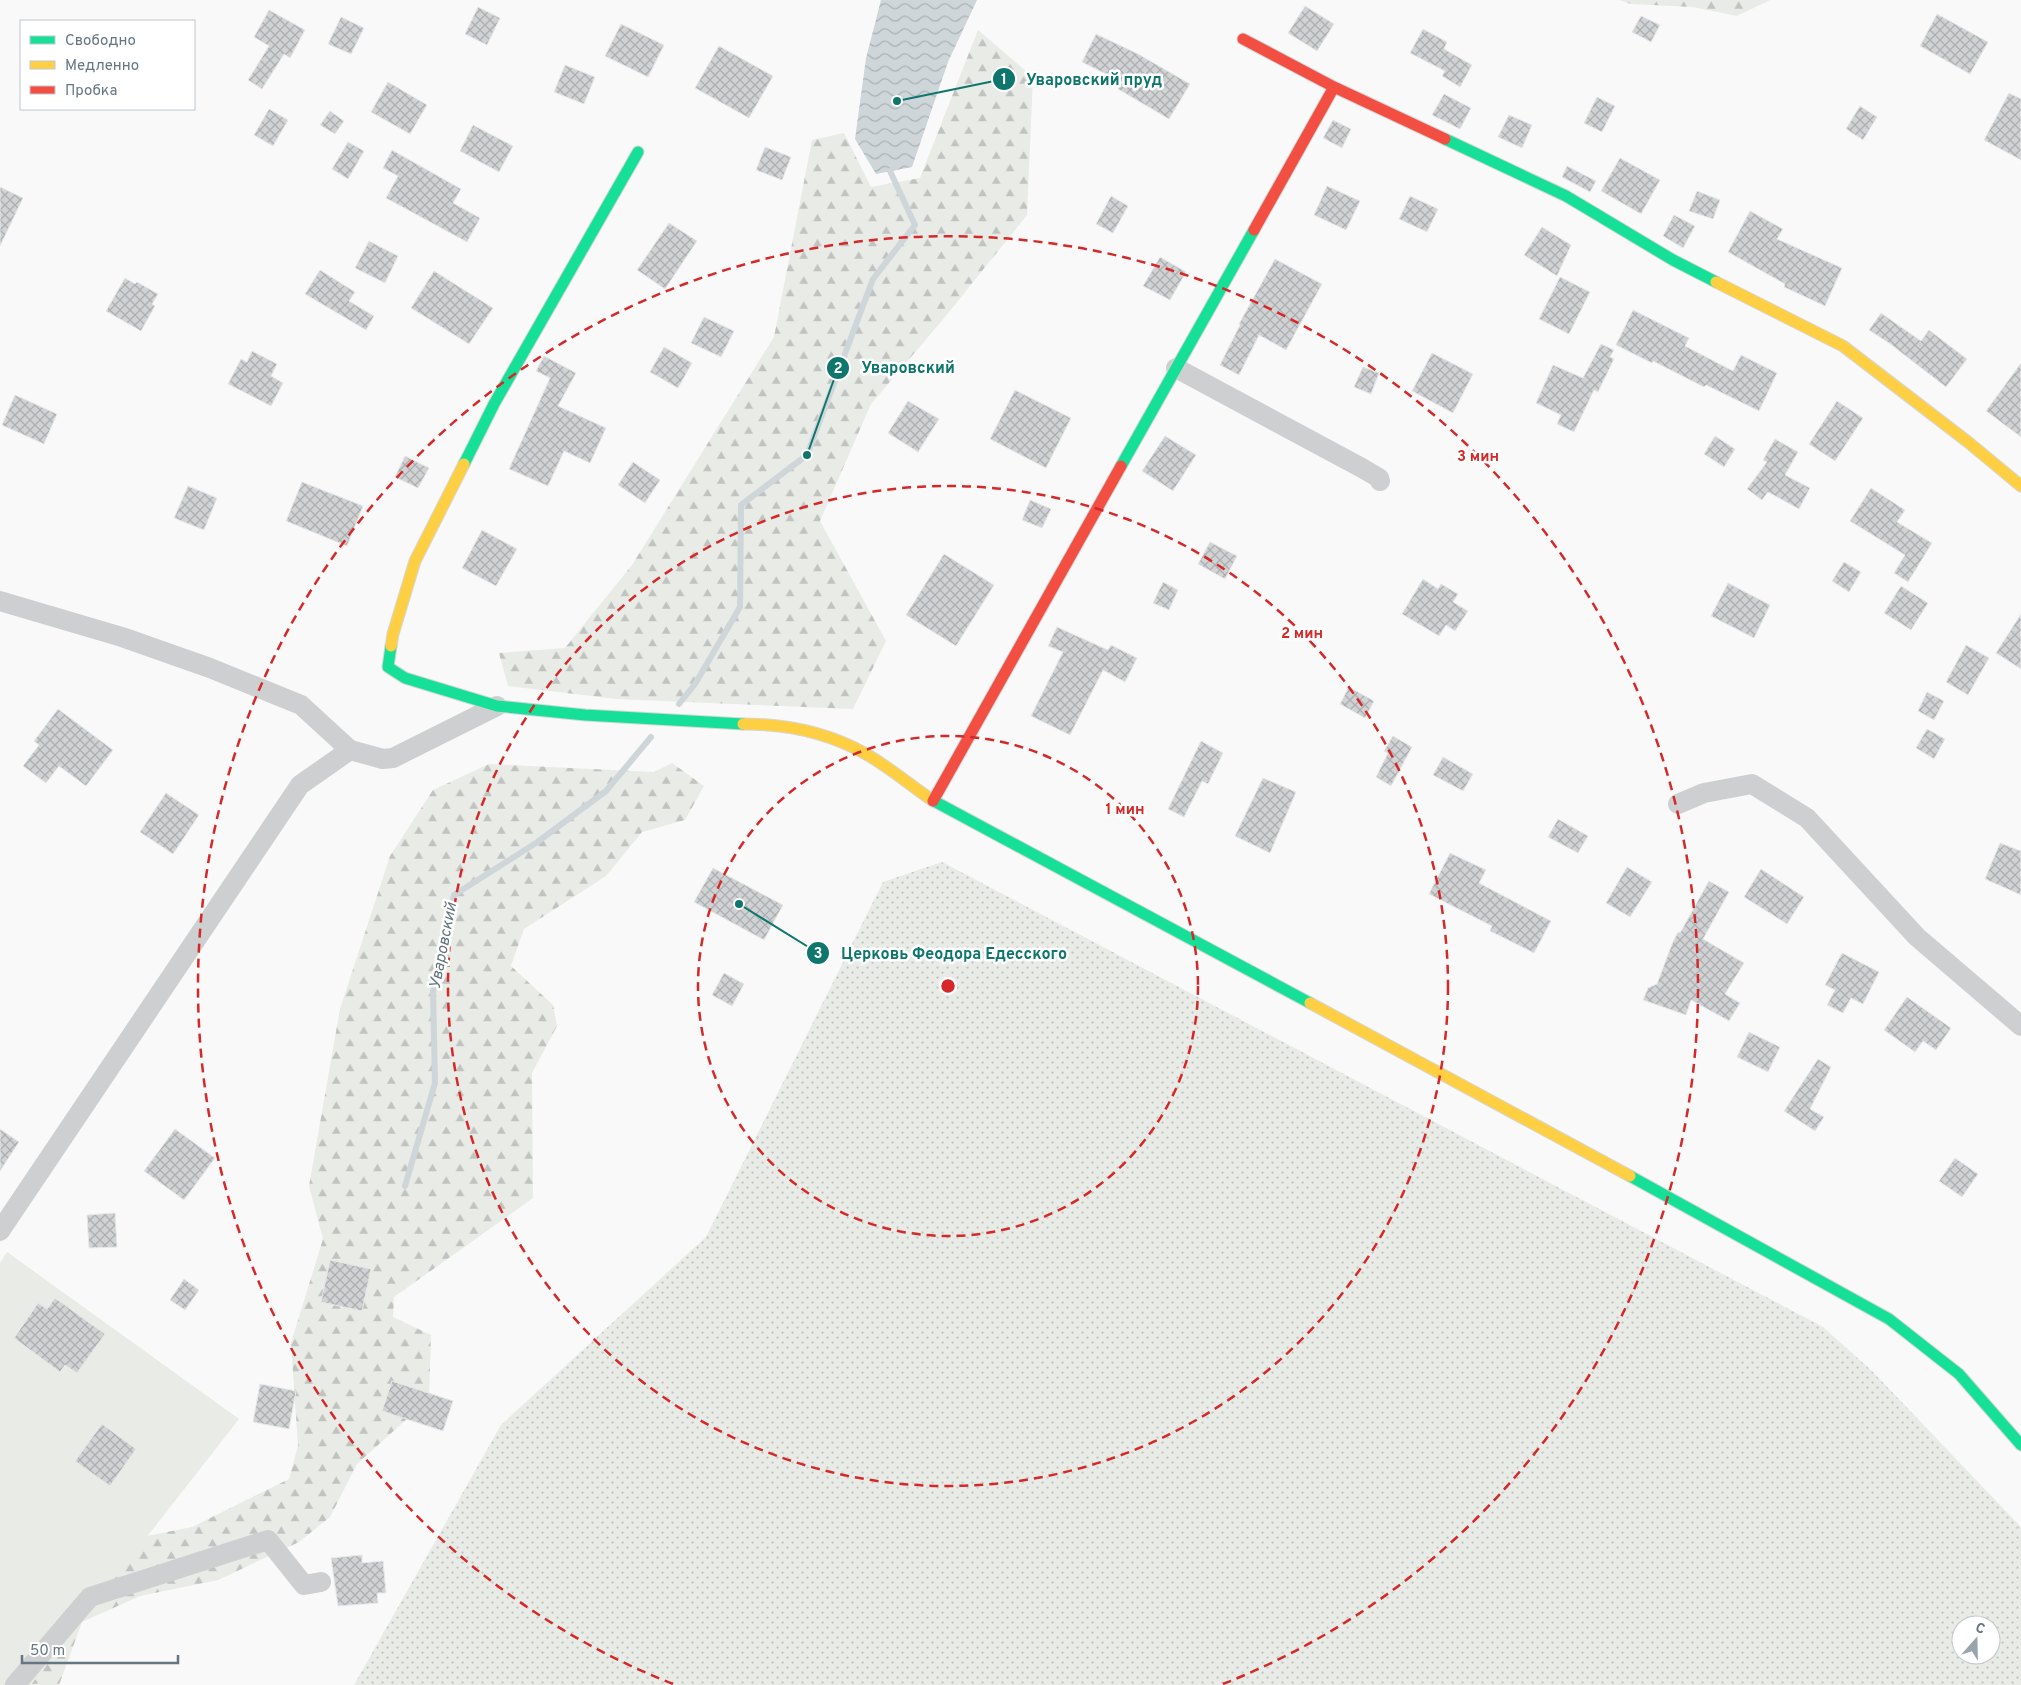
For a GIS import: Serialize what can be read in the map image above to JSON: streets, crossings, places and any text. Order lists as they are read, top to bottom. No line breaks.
{"water":["Уваровский"],"places":["Уваровский пруд","Уваровский","Церковь Феодора Едесского"],"legend":["Свободно","Медленно","Пробка"],"scale_bar":"50 m","north":"top","rings":["3 мин","2 мин","1 мин"]}
